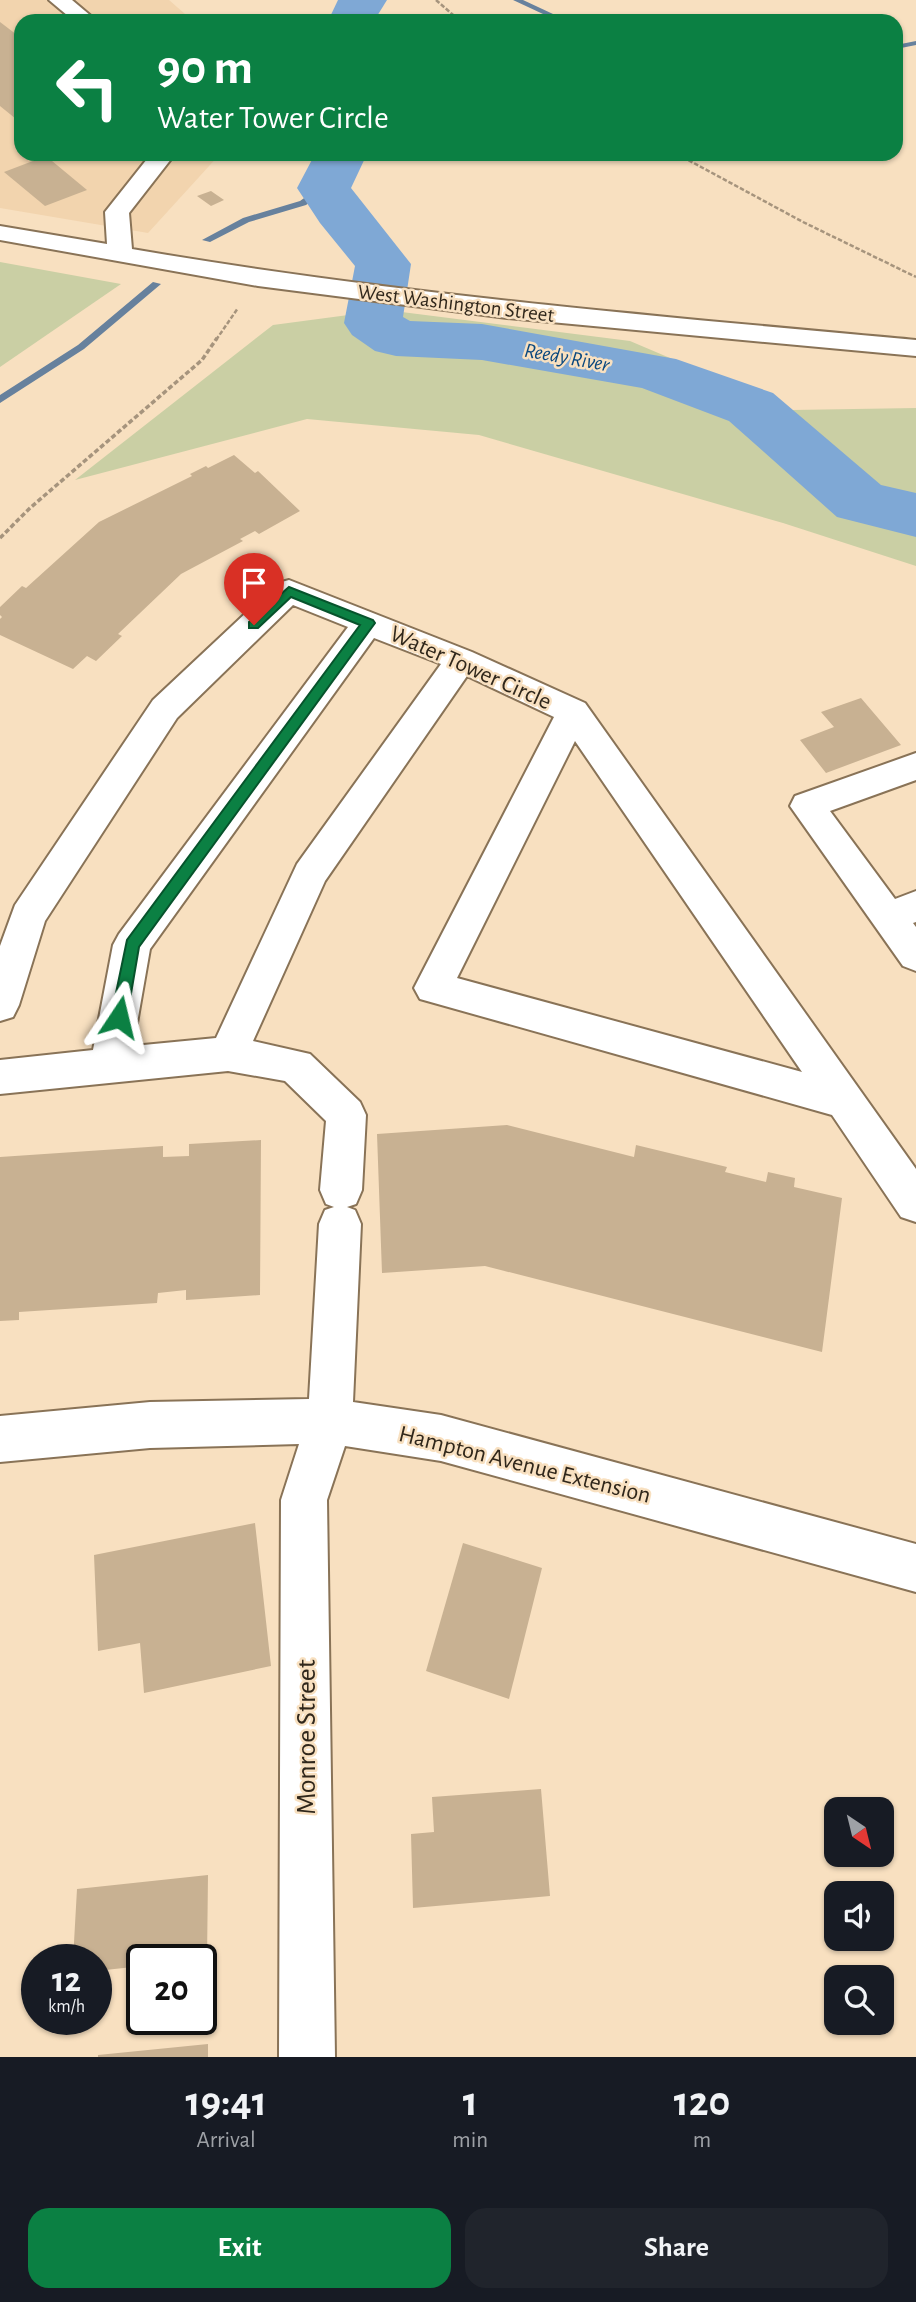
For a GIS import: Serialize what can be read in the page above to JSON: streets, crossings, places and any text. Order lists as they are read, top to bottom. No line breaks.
{"streets":{"street":["West Washington Street","Water Tower Circle","Hampton Avenue Extension","Monroe Street"]},"crossings":[["Hampton Avenue Extension","Monroe Street"]],"water":["Reedy River"],"north":"bottom right","page":{"turn":["90 m","Water Tower Circle"],"speed":"12 km/h","limit":"20","eta":["19:41","Arrival","1","min","120","m"],"buttons":["Exit","Share"]}}
